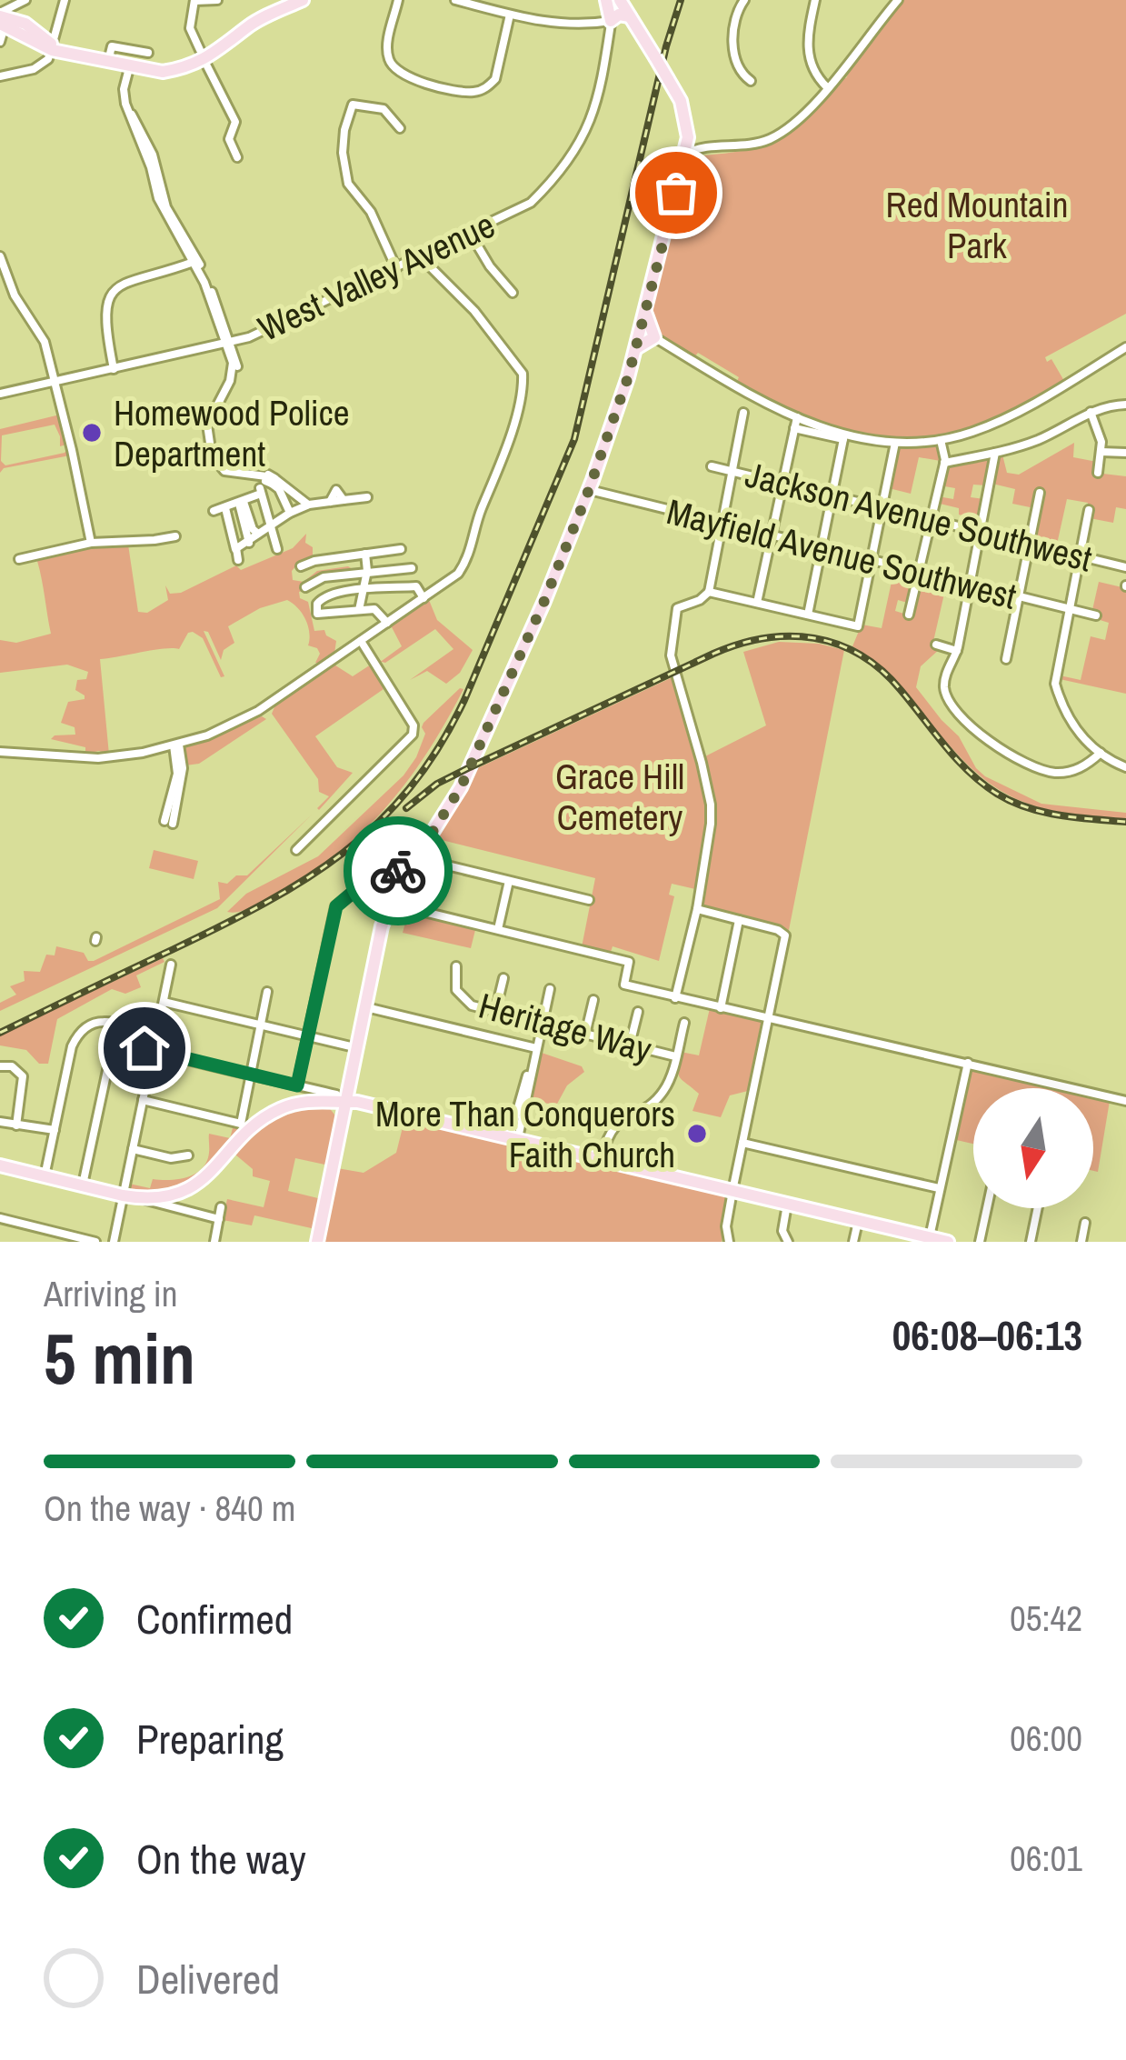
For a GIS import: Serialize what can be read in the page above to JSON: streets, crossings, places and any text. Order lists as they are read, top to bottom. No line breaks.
{"streets":{"street":["West Valley Avenue","Jackson Avenue Southwest","Mayfield Avenue Southwest","Heritage Way"]},"parks":["Red Mountain Park","Grace Hill Cemetery"],"places":["Homewood Police Department","More Than Conquerors Faith Church"],"north":"bottom","page":{"heading":["5 min","Arriving in","06:08–06:13"],"bar":"On the way · 840 m","list":[["Confirmed","05:42"],["Preparing","06:00"],["On the way","06:01"],"Delivered"]}}
